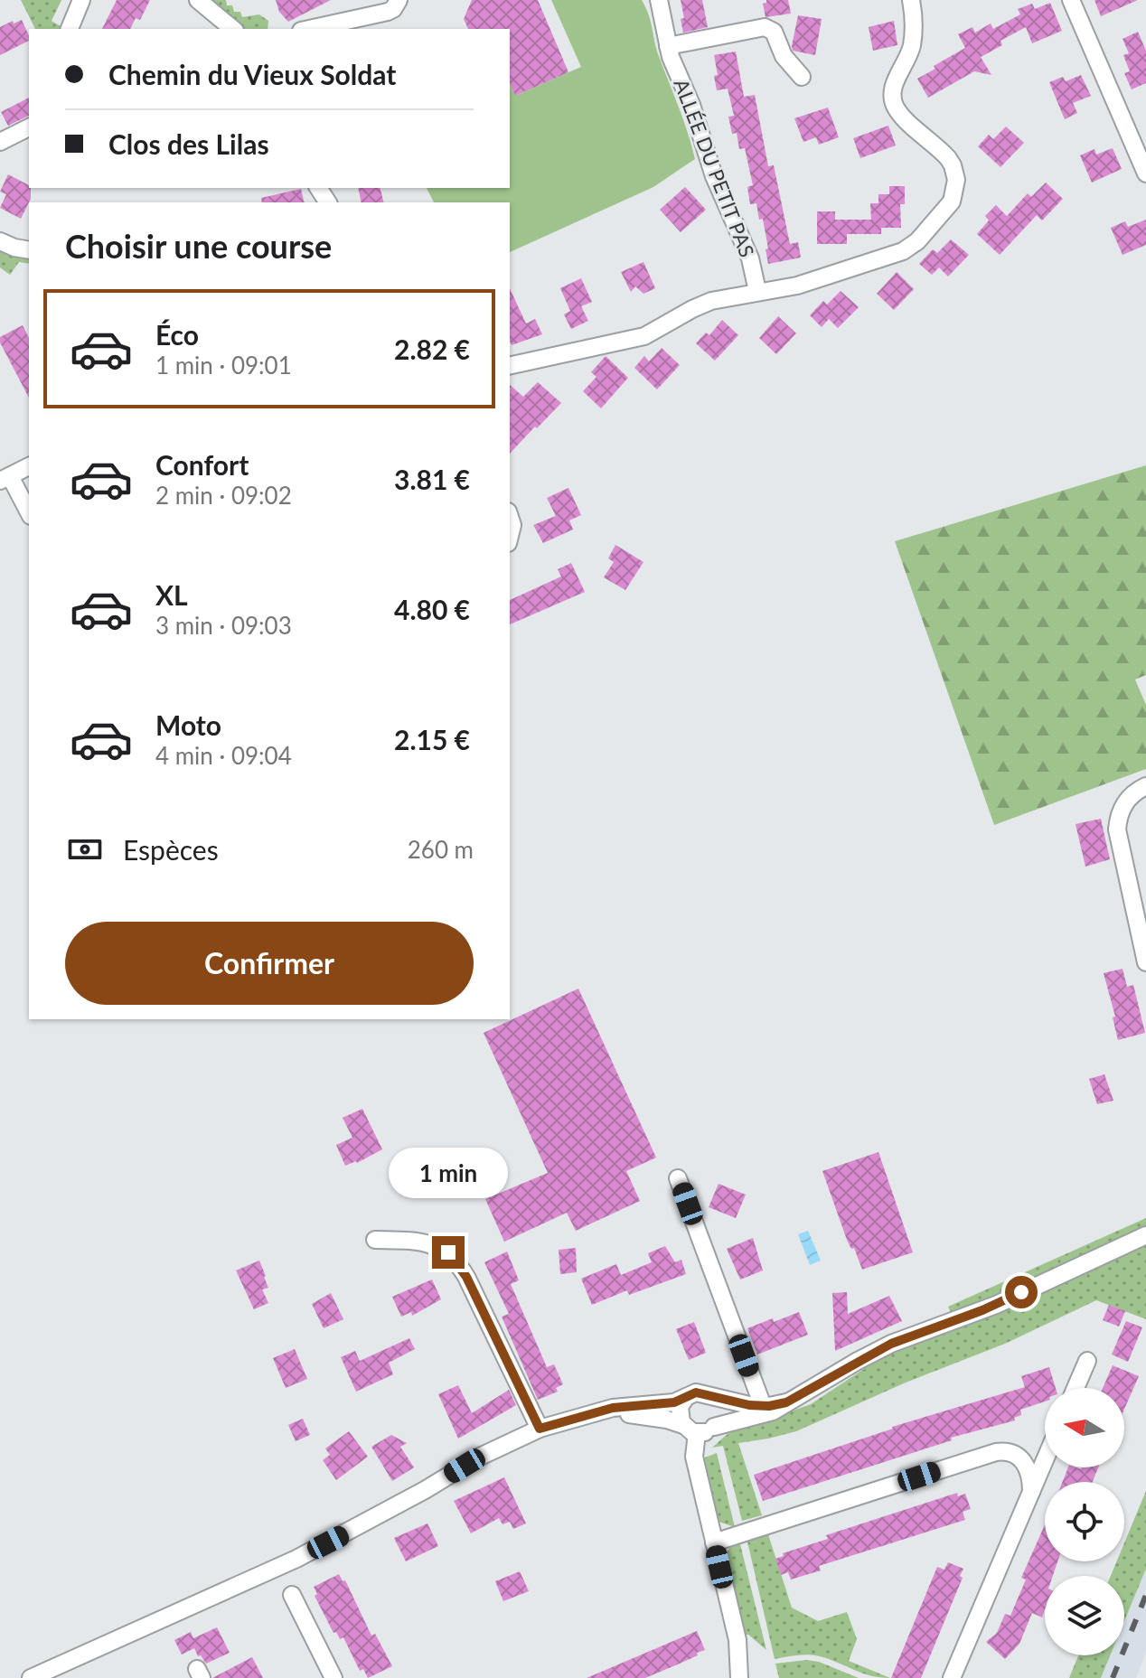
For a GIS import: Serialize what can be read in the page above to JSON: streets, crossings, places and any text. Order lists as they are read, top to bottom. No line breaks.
{"streets":{"street":["ALLÉE DU PETIT PAS"]},"north":"left","page":{"banner":["Chemin du Vieux Soldat","Clos des Lilas"],"heading":"Choisir une course","list":[{"name":"Éco","note":"1 min · 09:01","value":"2.82 €"},{"name":"Confort","note":"2 min · 09:02","value":"3.81 €"},{"name":"XL","note":"3 min · 09:03","value":"4.80 €"},{"name":"Moto","note":"4 min · 09:04","value":"2.15 €"}],"pay":["Espèces","260 m"],"buttons":"Confirmer","bubble":"1 min"}}
